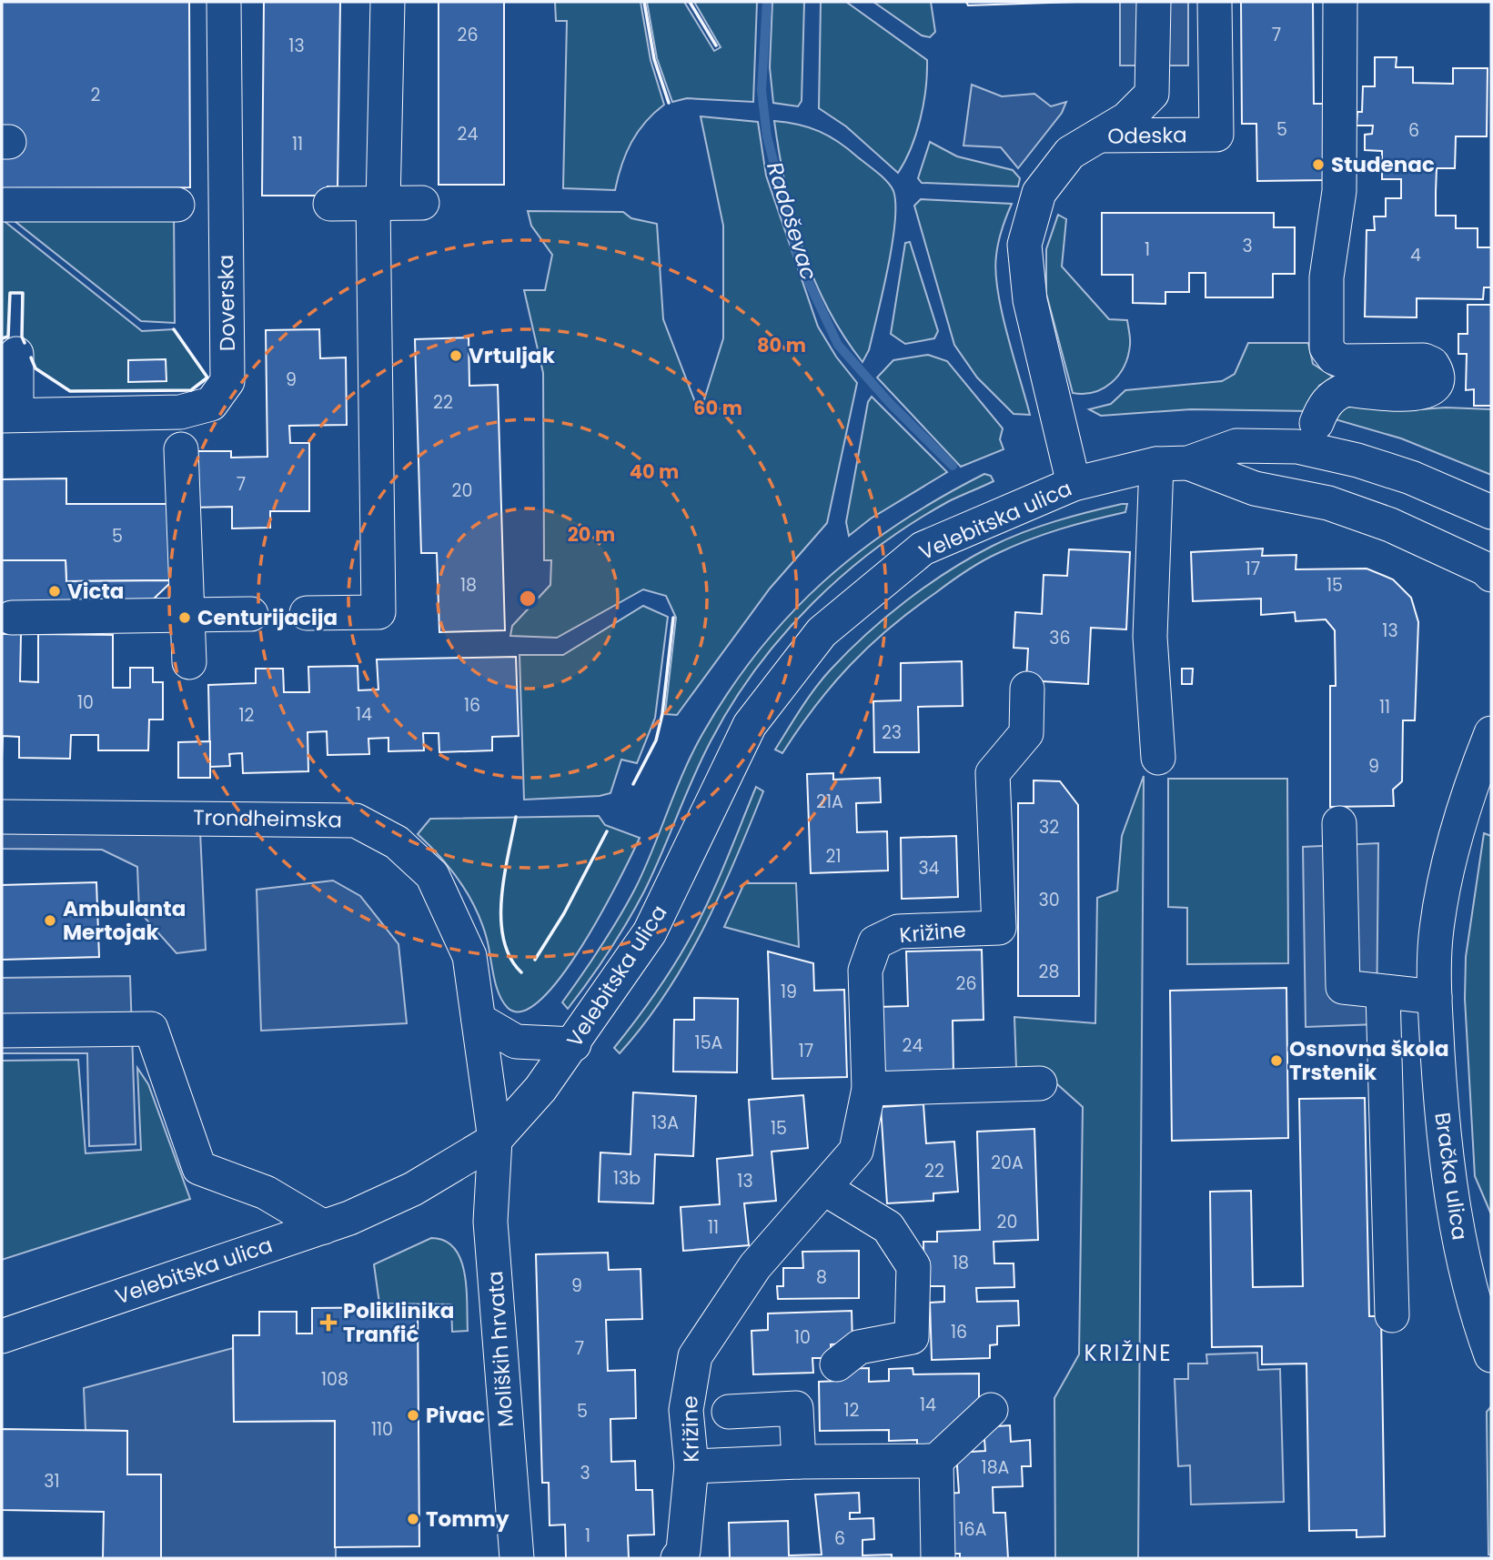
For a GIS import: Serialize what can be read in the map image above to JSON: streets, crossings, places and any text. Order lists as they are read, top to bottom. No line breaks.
{"streets":{"street":["Odeska","Doverska","Velebitska ulica","Trondheimska","Križine","Bračka ulica","Moliških hrvata"]},"crossings":[["Odeska","Velebitska ulica"],["Velebitska ulica","Trondheimska"],["Velebitska ulica","Moliških hrvata"],["Trondheimska","Moliških hrvata"]],"districts":["KRIŽINE"],"water":["Radoševac"],"places":{"other":["Studenac","Vrtuljak","Victa","Centurijacija","Ambulanta Mertojak","Osnovna škola Trstenik","Pivac","Tommy"],"health":["Poliklinika Tranfić"]},"house_numbers":["26","7","13","2","5","6","24","11","3","1","4","9","22","7","20","5","17","18","15","13","36","10","16","11","14","12","23","9","21A","32","21","34","30","28","26","19","15A","24","17","13A","15","20A","22","13b","13","20","11","18","8","9","16","10","7","108","14","12","5","110","18A","3","31","16A","1","6"],"rings":["80 m","60 m","40 m","20 m"]}
